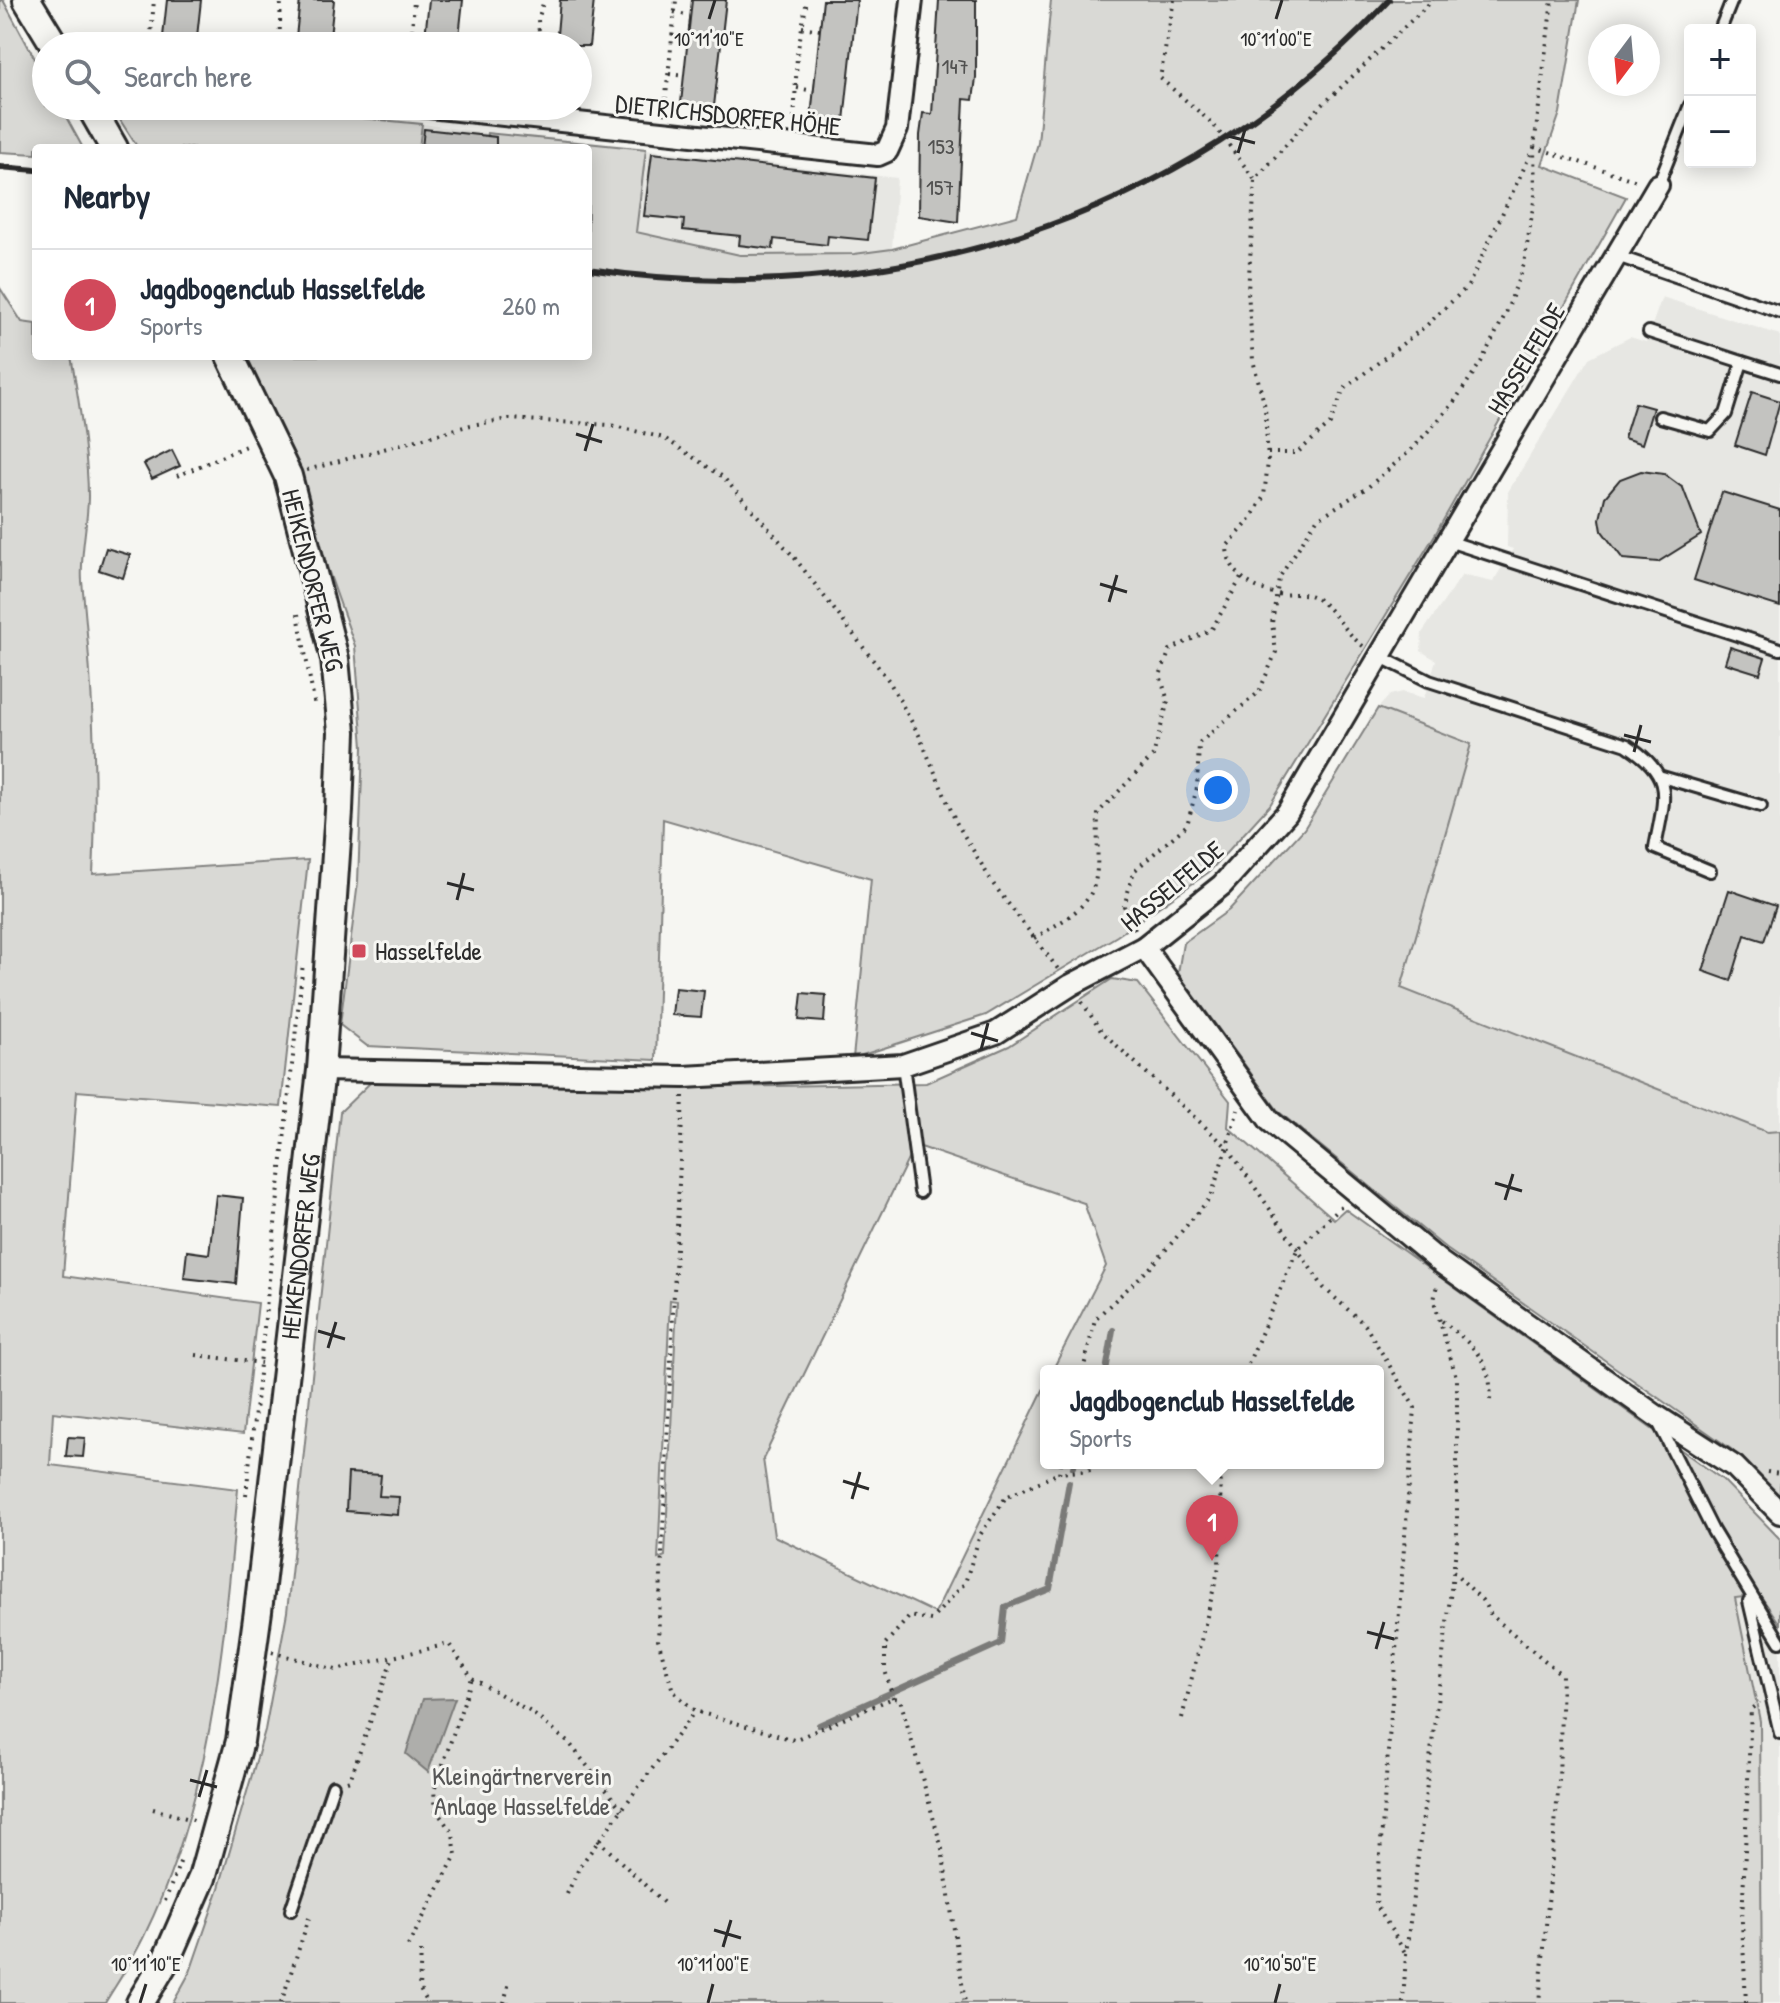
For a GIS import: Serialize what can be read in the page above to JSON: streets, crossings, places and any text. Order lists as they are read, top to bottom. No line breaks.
{"streets":{"street":["DIETRICHSDORFER HÖHE","HASSELFELDE","HEIKENDORFER WEG"]},"crossings":[["HASSELFELDE","HEIKENDORFER WEG"]],"parks":["Kleingärtnerverein Anlage Hasselfelde"],"places":{"transit":["Hasselfelde"]},"house_numbers":["147","153","157"],"north":"bottom","page":{"map_buttons":["+","−"],"search":"Search here","heading":"Nearby","list":[{"mark":"1","name":"Jagdbogenclub Hasselfelde","note":"Sports","value":"260 m"}],"popup":["Jagdbogenclub Hasselfelde","Sports"],"pins":"1"},"coordinates":["10°11'10\"E","10°11'00\"E","10°10'50\"E"]}
